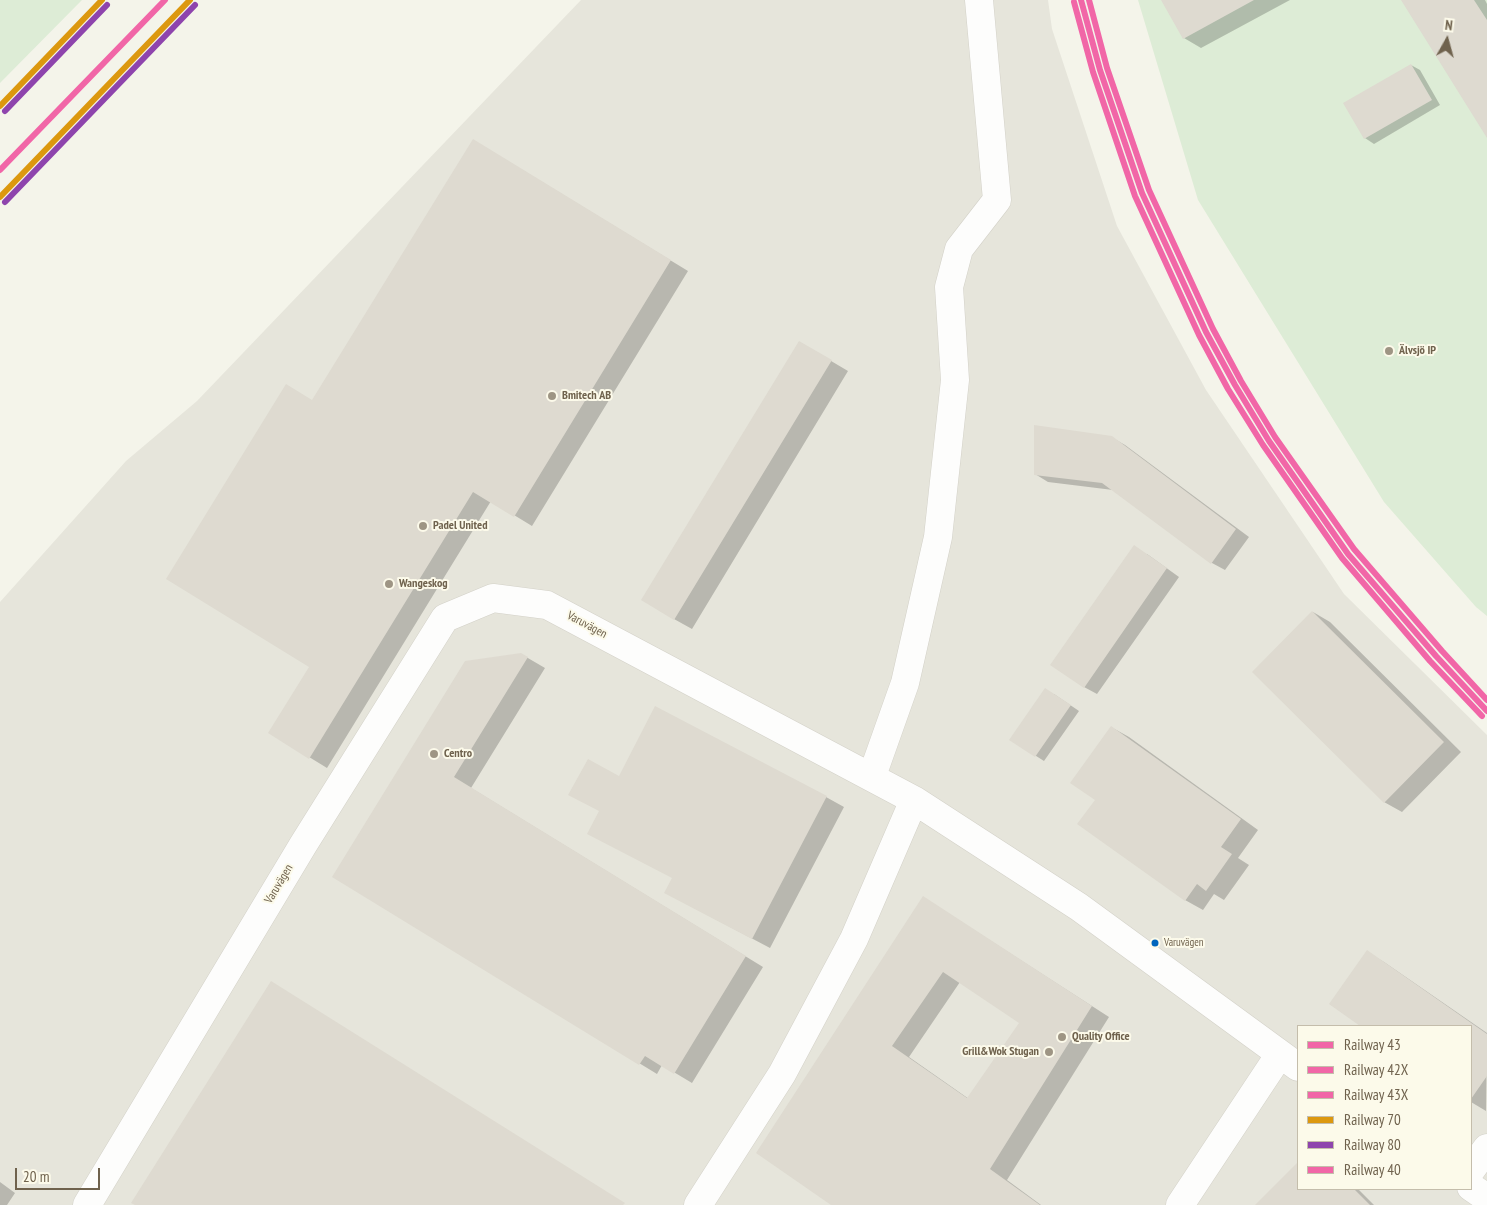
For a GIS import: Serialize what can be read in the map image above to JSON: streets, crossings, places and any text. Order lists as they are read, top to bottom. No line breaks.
{"streets":{"street":["Varuvägen"]},"places":["Älvsjö IP","Bmitech AB","Padel United","Wangeskog","Centro","Varuvägen","Quality Office","Grill&Wok Stugan"],"lines":["rail line 43","rail line 43X","rail line 70","rail line 40","rail line 42X","rail line 80"],"legend":["Railway 43","Railway 42X","Railway 43X","Railway 70","Railway 80","Railway 40"],"scale_bar":"20 m","north":"top"}
